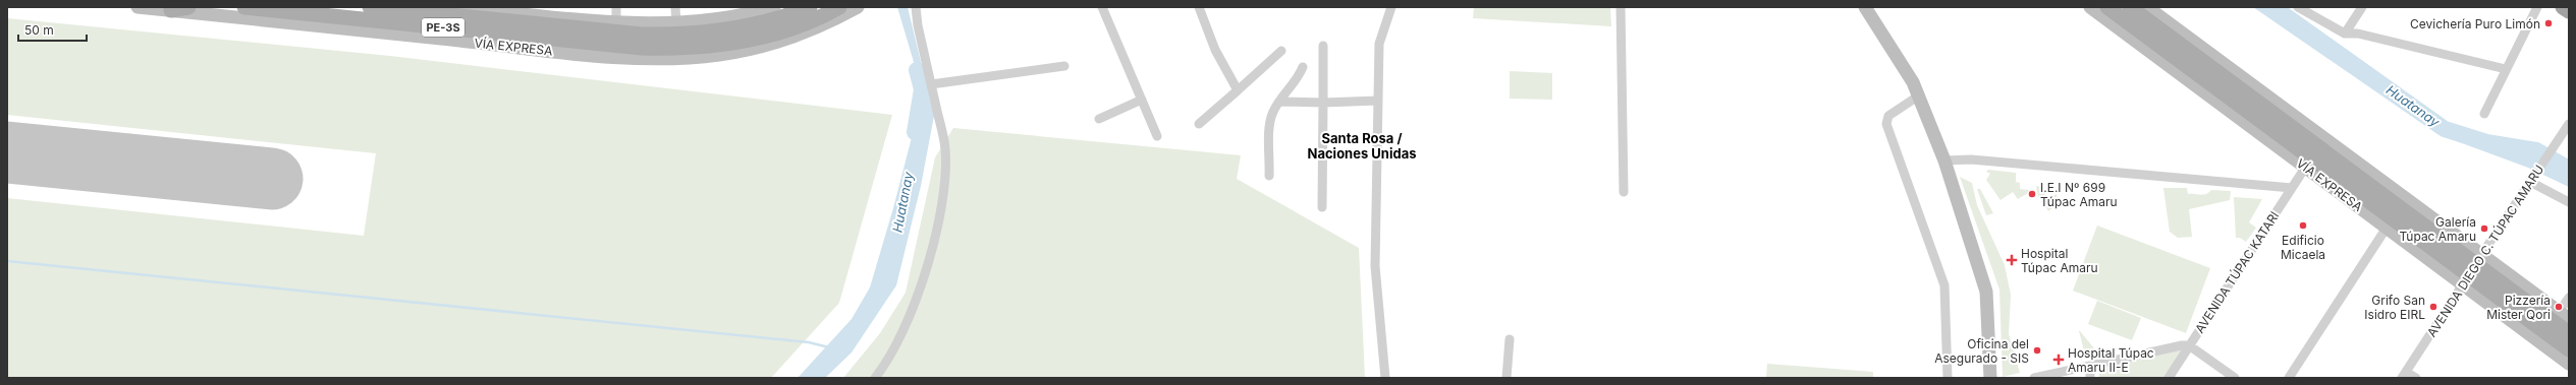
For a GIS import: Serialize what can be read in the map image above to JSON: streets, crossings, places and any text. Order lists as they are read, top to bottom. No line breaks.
{"streets":{"main road":["PE-3S","VÍA EXPRESA"],"street":["AVENIDA DIEGO C. TÚPAC AMARU","AVENIDA TÚPAC KATARI"]},"crossings":[["VÍA EXPRESA","AVENIDA DIEGO C. TÚPAC AMARU"],["VÍA EXPRESA","AVENIDA TÚPAC KATARI"]],"districts":["Santa Rosa / Naciones Unidas"],"water":["Huatanay"],"places":{"other":["Cevichería Puro Limón","I.E.I Nº 699 Túpac Amaru","Edificio Micaela","Galería Túpac Amaru","Grifo San Isidro EIRL","Pizzería Mister Qori","Oficina del Asegurado - SIS"],"health":["Hospital Túpac Amaru","Hospital Túpac Amaru II-E"]},"scale_bar":"50 m"}
